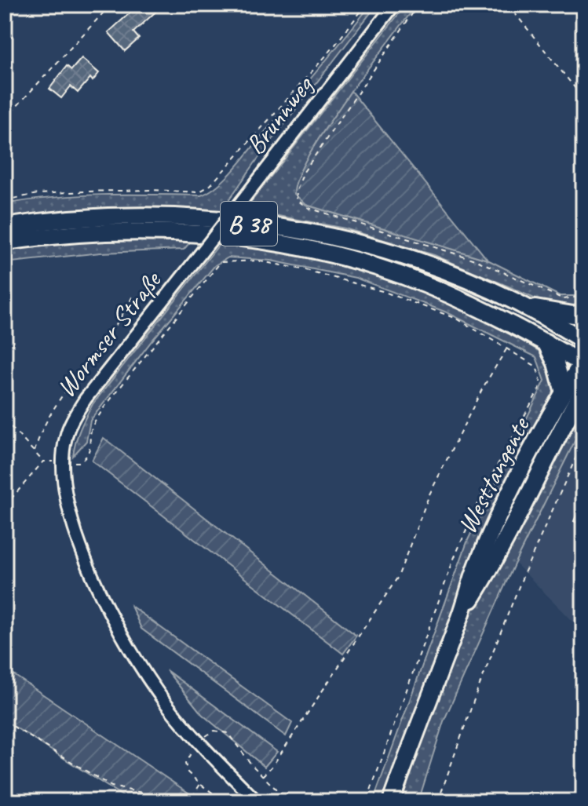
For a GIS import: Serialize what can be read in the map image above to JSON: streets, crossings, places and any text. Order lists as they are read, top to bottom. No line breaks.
{"streets":{"main road":["B 38","Westtangente"],"street":["Brunnweg","Wormser Straße"]},"crossings":[["Brunnweg","Wormser Straße"],["B 38","Westtangente"]]}
